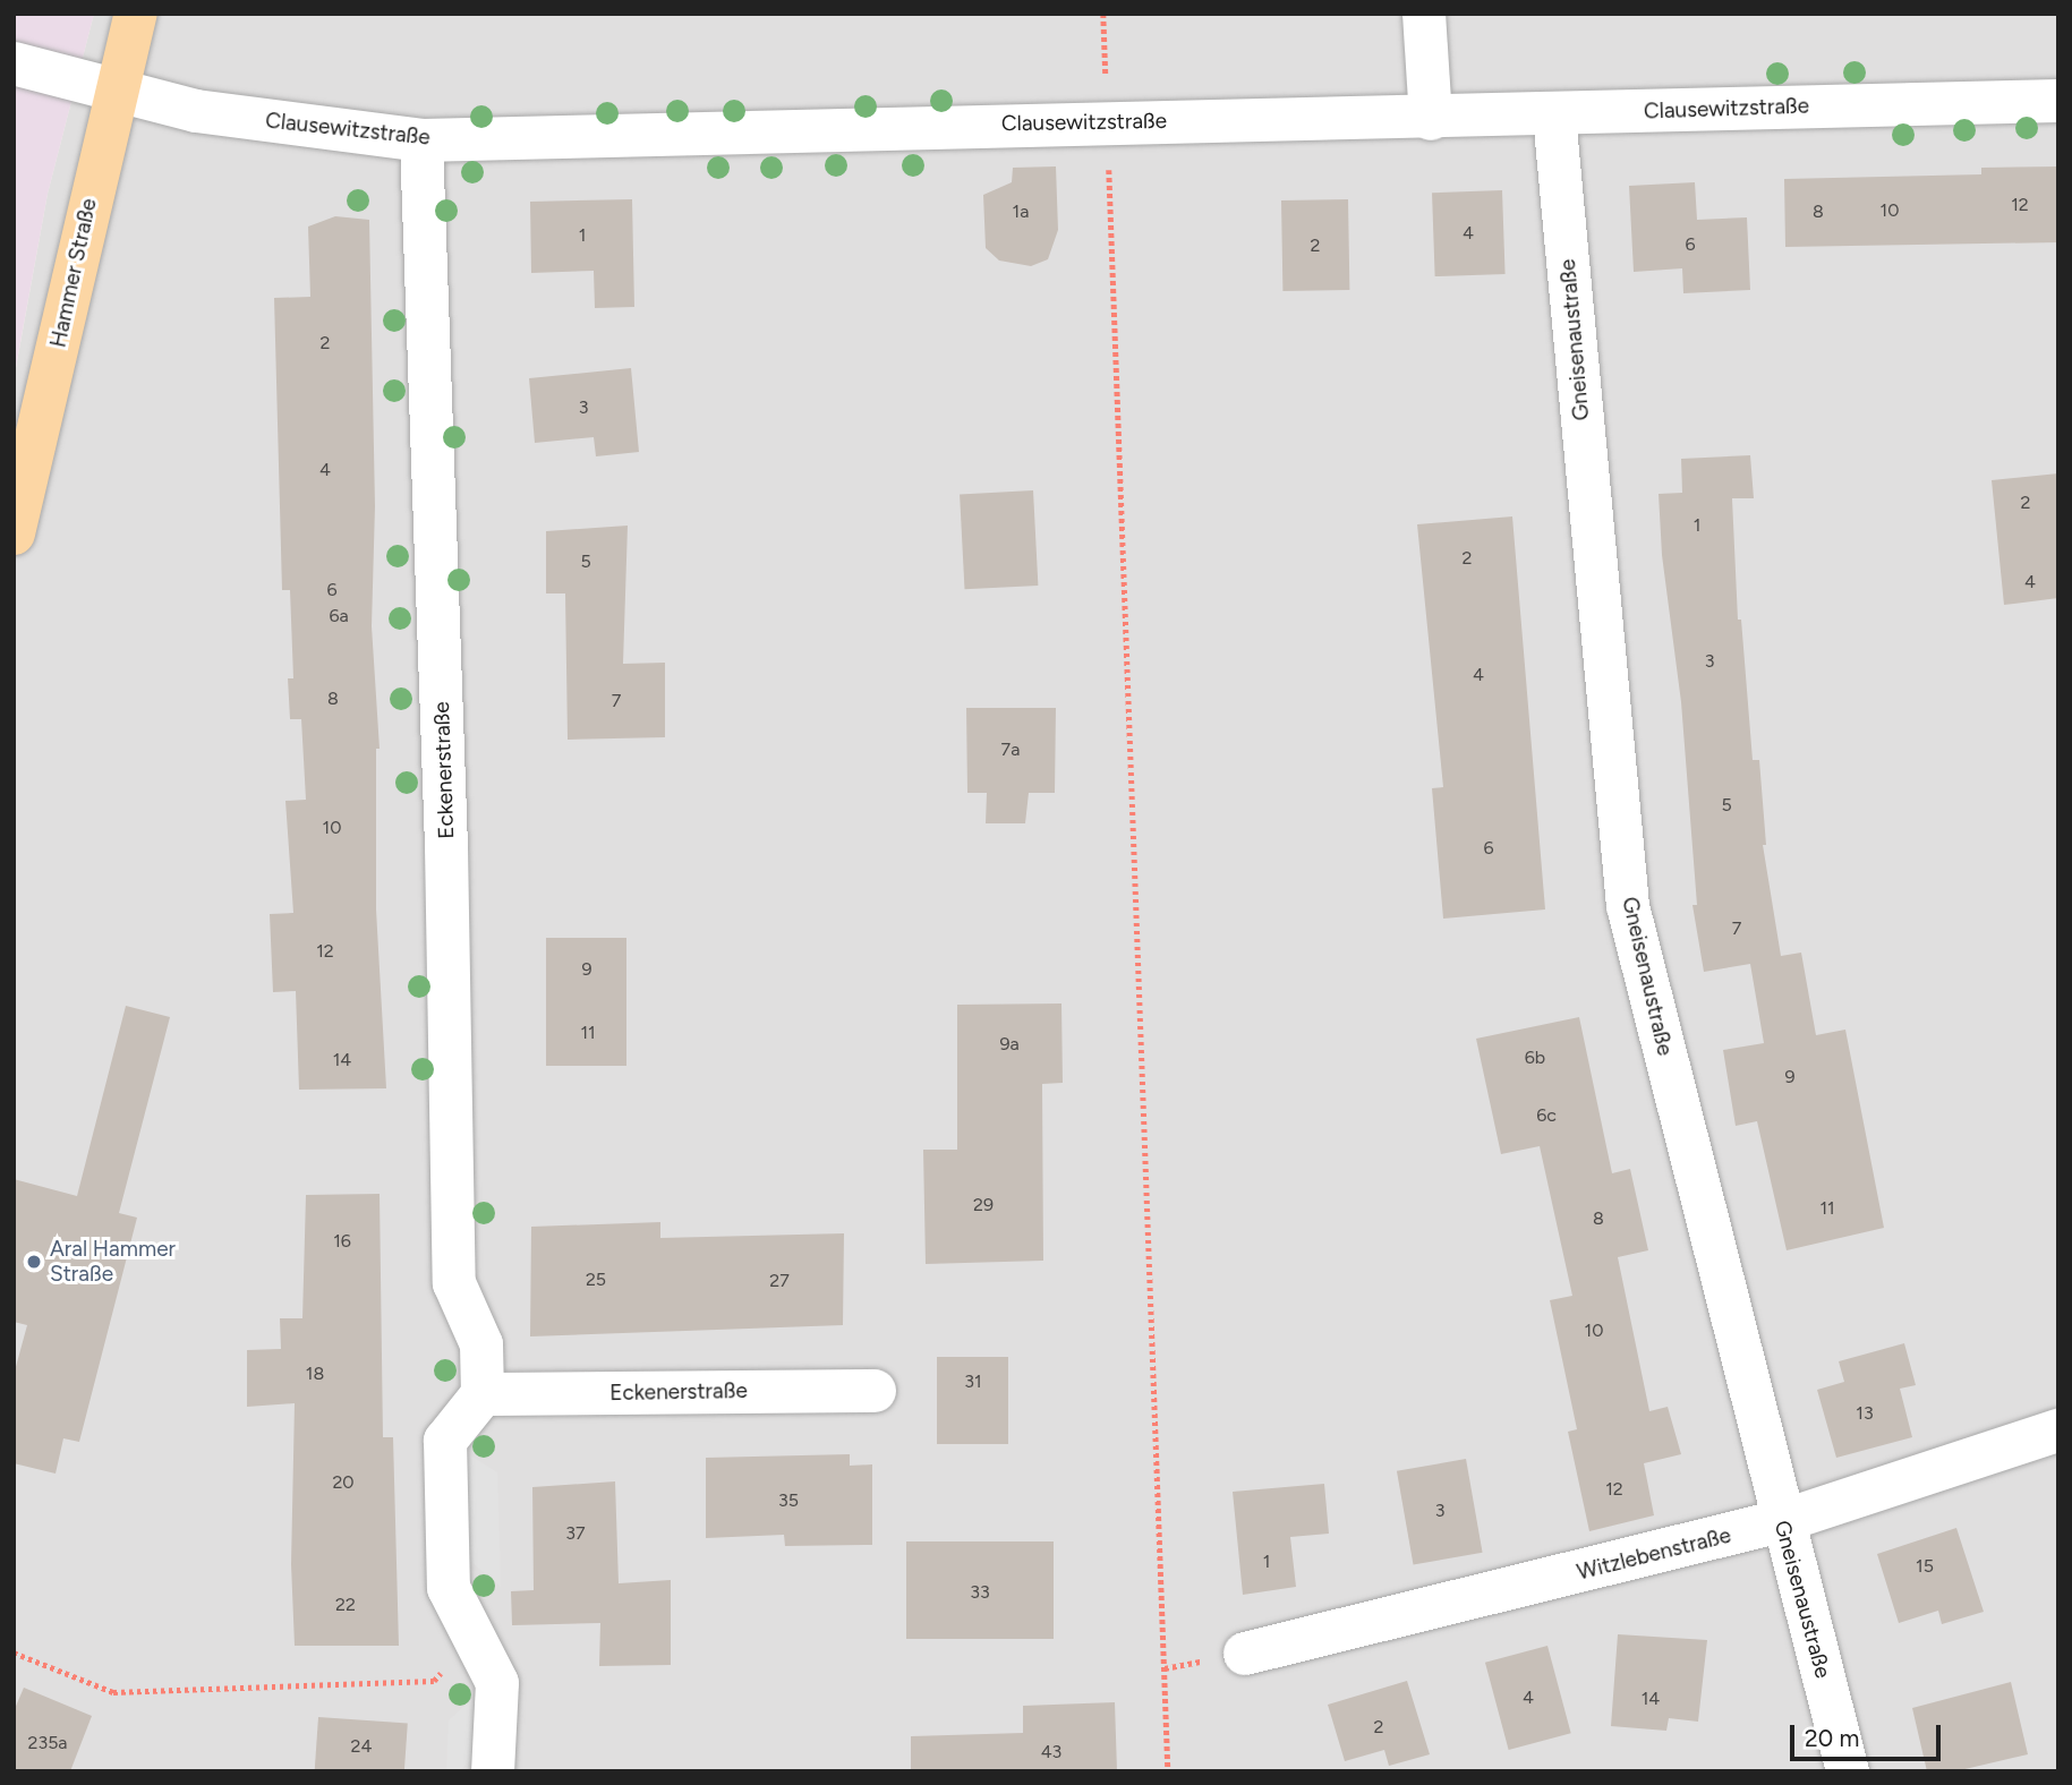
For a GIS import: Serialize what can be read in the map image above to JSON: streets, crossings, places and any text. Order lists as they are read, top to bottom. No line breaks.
{"streets":{"main road":["Hammer Straße"],"street":["Clausewitzstraße","Gneisenaustraße","Eckenerstraße","Witzlebenstraße"]},"crossings":[["Clausewitzstraße","Hammer Straße"],["Clausewitzstraße","Gneisenaustraße"],["Clausewitzstraße","Eckenerstraße"],["Gneisenaustraße","Witzlebenstraße"]],"places":["Aral Hammer Straße"],"house_numbers":["12","10","1a","8","4","1","6","2","2","3","4","2","1","2","5","4","6","6a","3","4","8","7","7a","5","10","6","7","12","9","11","9a","6b","14","9","6c","29","11","8","16","25","27","10","18","31","13","20","12","35","3","37","1","15","33","22","4","14","2","235a","24","43"],"scale_bar":"20 m"}
